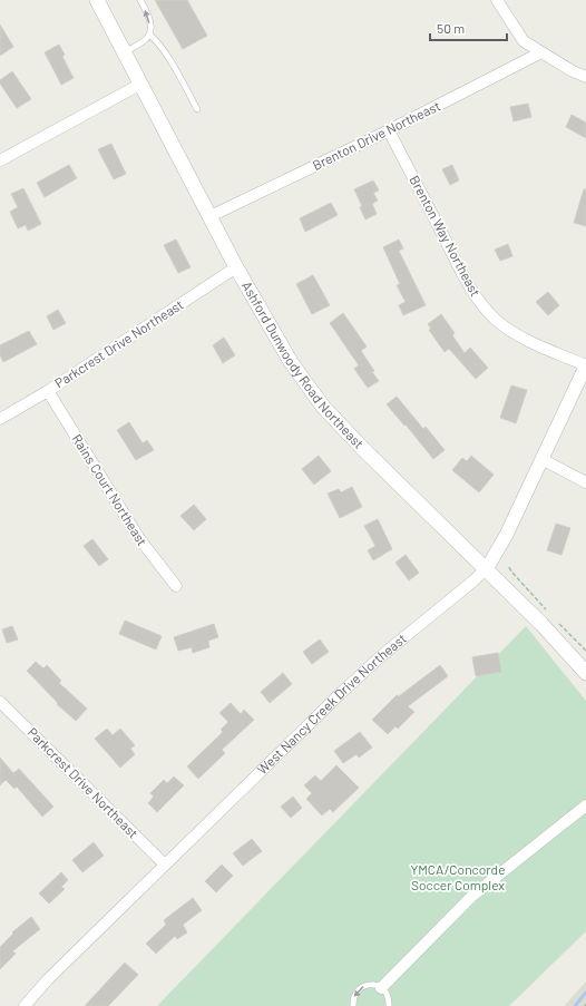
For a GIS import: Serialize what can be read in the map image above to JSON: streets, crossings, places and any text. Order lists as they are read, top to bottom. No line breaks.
{"streets":{"main road":["Ashford Dunwoody Road Northeast"],"street":["Brenton Drive Northeast","Brenton Way Northeast","Parkcrest Drive Northeast","Rains Court Northeast","West Nancy Creek Drive Northeast"]},"crossings":[["Brenton Drive Northeast","Brenton Way Northeast"],["Brenton Drive Northeast","Ashford Dunwoody Road Northeast"],["Brenton Way Northeast","West Nancy Creek Drive Northeast"],["Parkcrest Drive Northeast","Ashford Dunwoody Road Northeast"],["Parkcrest Drive Northeast","Rains Court Northeast"],["Parkcrest Drive Northeast","West Nancy Creek Drive Northeast"],["Ashford Dunwoody Road Northeast","West Nancy Creek Drive Northeast"]],"parks":["YMCA/Concorde Soccer Complex"],"scale_bar":"50 m"}
